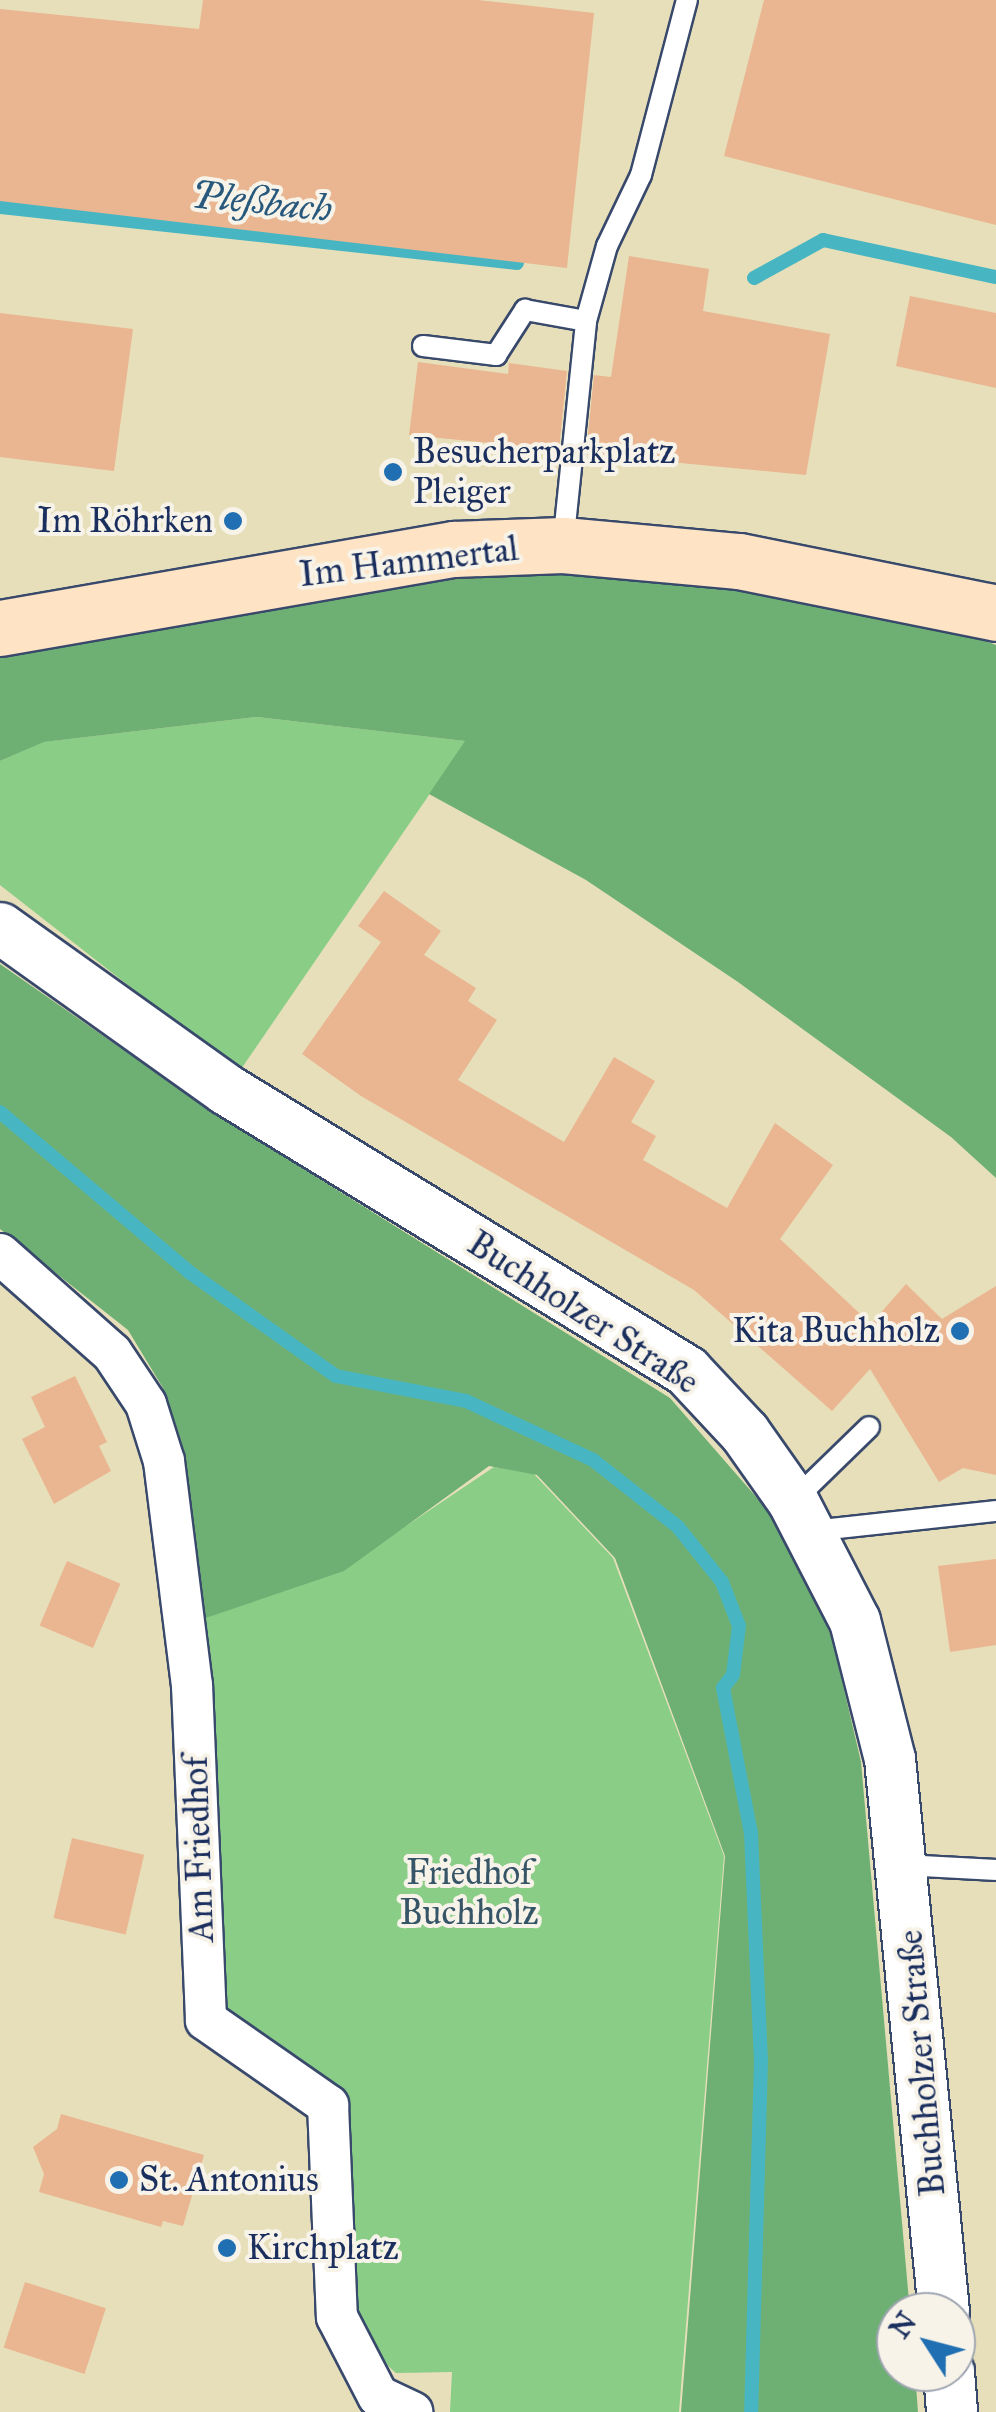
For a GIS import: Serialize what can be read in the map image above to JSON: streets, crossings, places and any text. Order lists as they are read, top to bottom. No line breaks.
{"streets":{"main road":["Im Hammertal"],"street":["Buchholzer Straße","Am Friedhof"]},"water":["Pleßbach"],"parks":["Friedhof Buchholz"],"places":["Besucherparkplatz Pleiger","Im Röhrken","Kita Buchholz","St. Antonius","Kirchplatz"],"north":"top left"}
